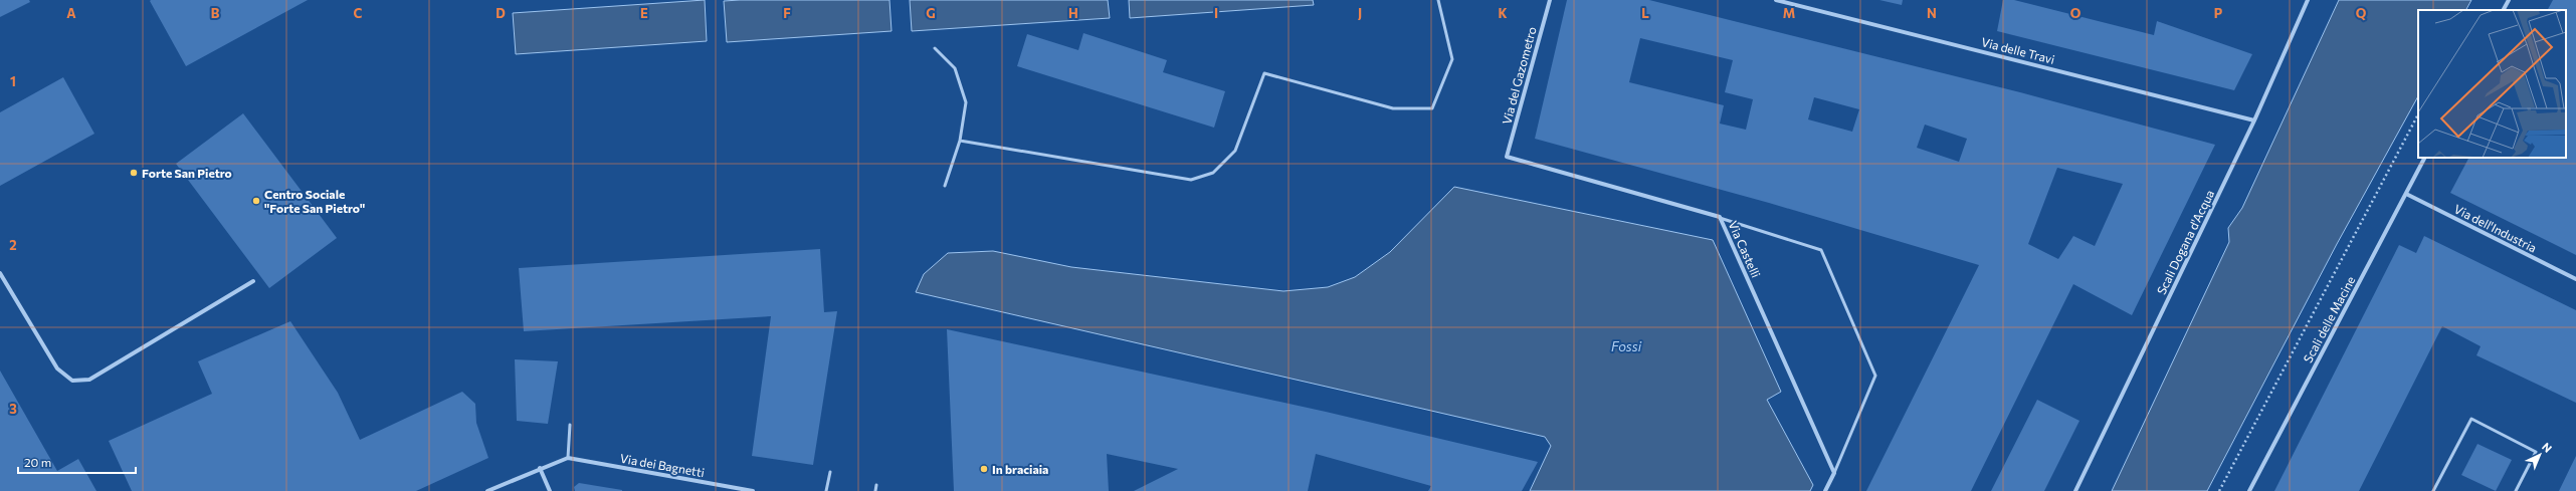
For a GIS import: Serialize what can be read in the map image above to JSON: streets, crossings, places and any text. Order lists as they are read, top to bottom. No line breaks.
{"streets":{"street":["Via delle Travi","Via del Gazometro","Via dell'Industria","Scali Dogana d'Acqua","Via Castelli","Scali delle Macine","Via dei Bagnetti"]},"crossings":[["Via delle Travi","Scali Dogana d'Acqua"],["Via del Gazometro","Via Castelli"],["Via dell'Industria","Scali delle Macine"]],"water":["Fossi"],"places":["Forte San Pietro","Centro Sociale \"Forte San Pietro\"","In braciaia"],"scale_bar":"20 m","north":"top right","grid":{"columns":["A","B","C","D","E","F","G","H","I","J","K","L","M","N","O","P","Q"],"rows":["1","2","3"]}}
